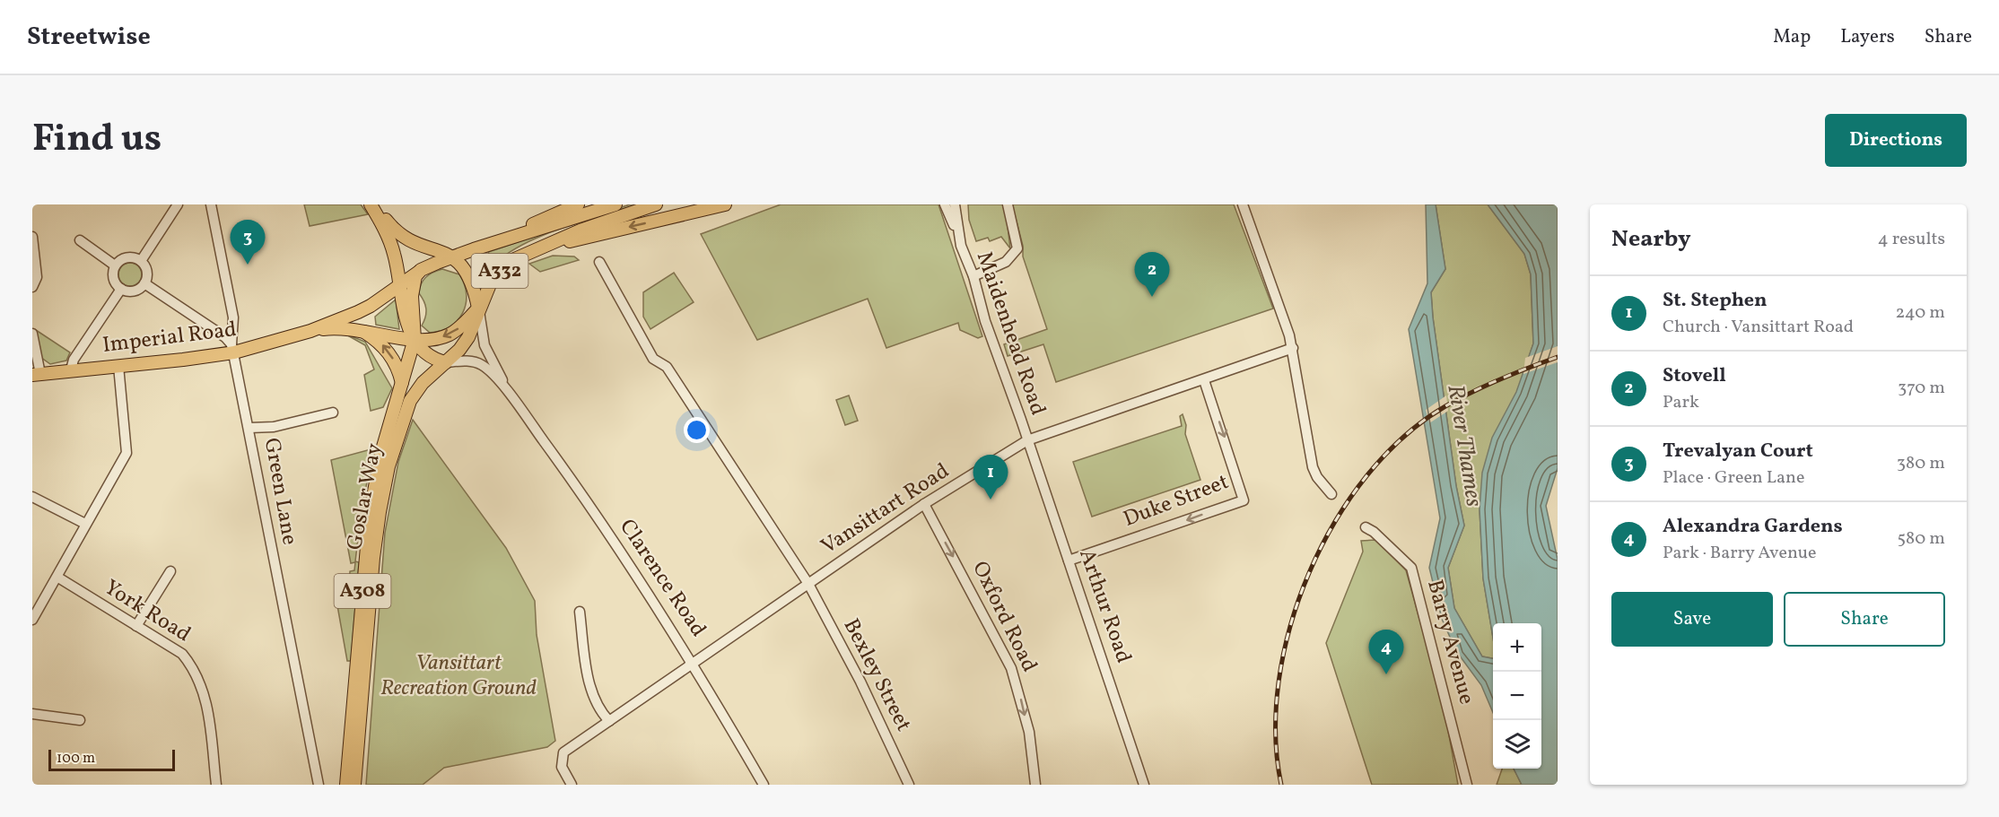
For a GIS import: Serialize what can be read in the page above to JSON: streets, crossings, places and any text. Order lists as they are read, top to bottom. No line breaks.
{"streets":{"main road":["A332","Imperial Road","Goslar Way","Clarence Road","A308"],"street":["Maidenhead Road","Green Lane","Duke Street","Vansittart Road","Arthur Road","York Road","Oxford Road","Barry Avenue","Bexley Street"]},"crossings":[["A332","Imperial Road"],["A332","Goslar Way"],["A332","Clarence Road"],["Maidenhead Road","Vansittart Road"],["Maidenhead Road","Arthur Road"],["Imperial Road","Green Lane"],["Imperial Road","Goslar Way"],["Imperial Road","Clarence Road"],["Goslar Way","Clarence Road"],["Duke Street","Vansittart Road"],["Duke Street","Arthur Road"],["Vansittart Road","Clarence Road"],["Vansittart Road","Arthur Road"],["Vansittart Road","Oxford Road"],["Vansittart Road","Bexley Street"]],"one_way":["Oxford Road"],"water":["River Thames"],"parks":["Vansittart Recreation Ground"],"scale_bar":"100 m","page":{"header":"Streetwise","nav":["Map","Layers","Share"],"title":"Find us","buttons":["Directions",["Save","Share"]],"heading":["Nearby","4 results"],"pins":["3","2","1","4"],"list":[{"mark":"1","name":"St. Stephen","note":"Church · Vansittart Road","value":"240 m"},{"mark":"2","name":"Stovell","note":"Park","value":"370 m"},{"mark":"3","name":"Trevalyan Court","note":"Place · Green Lane","value":"380 m"},{"mark":"4","name":"Alexandra Gardens","note":"Park · Barry Avenue","value":"580 m"}],"map_buttons":["+","−"],"scale":"100 m"}}
